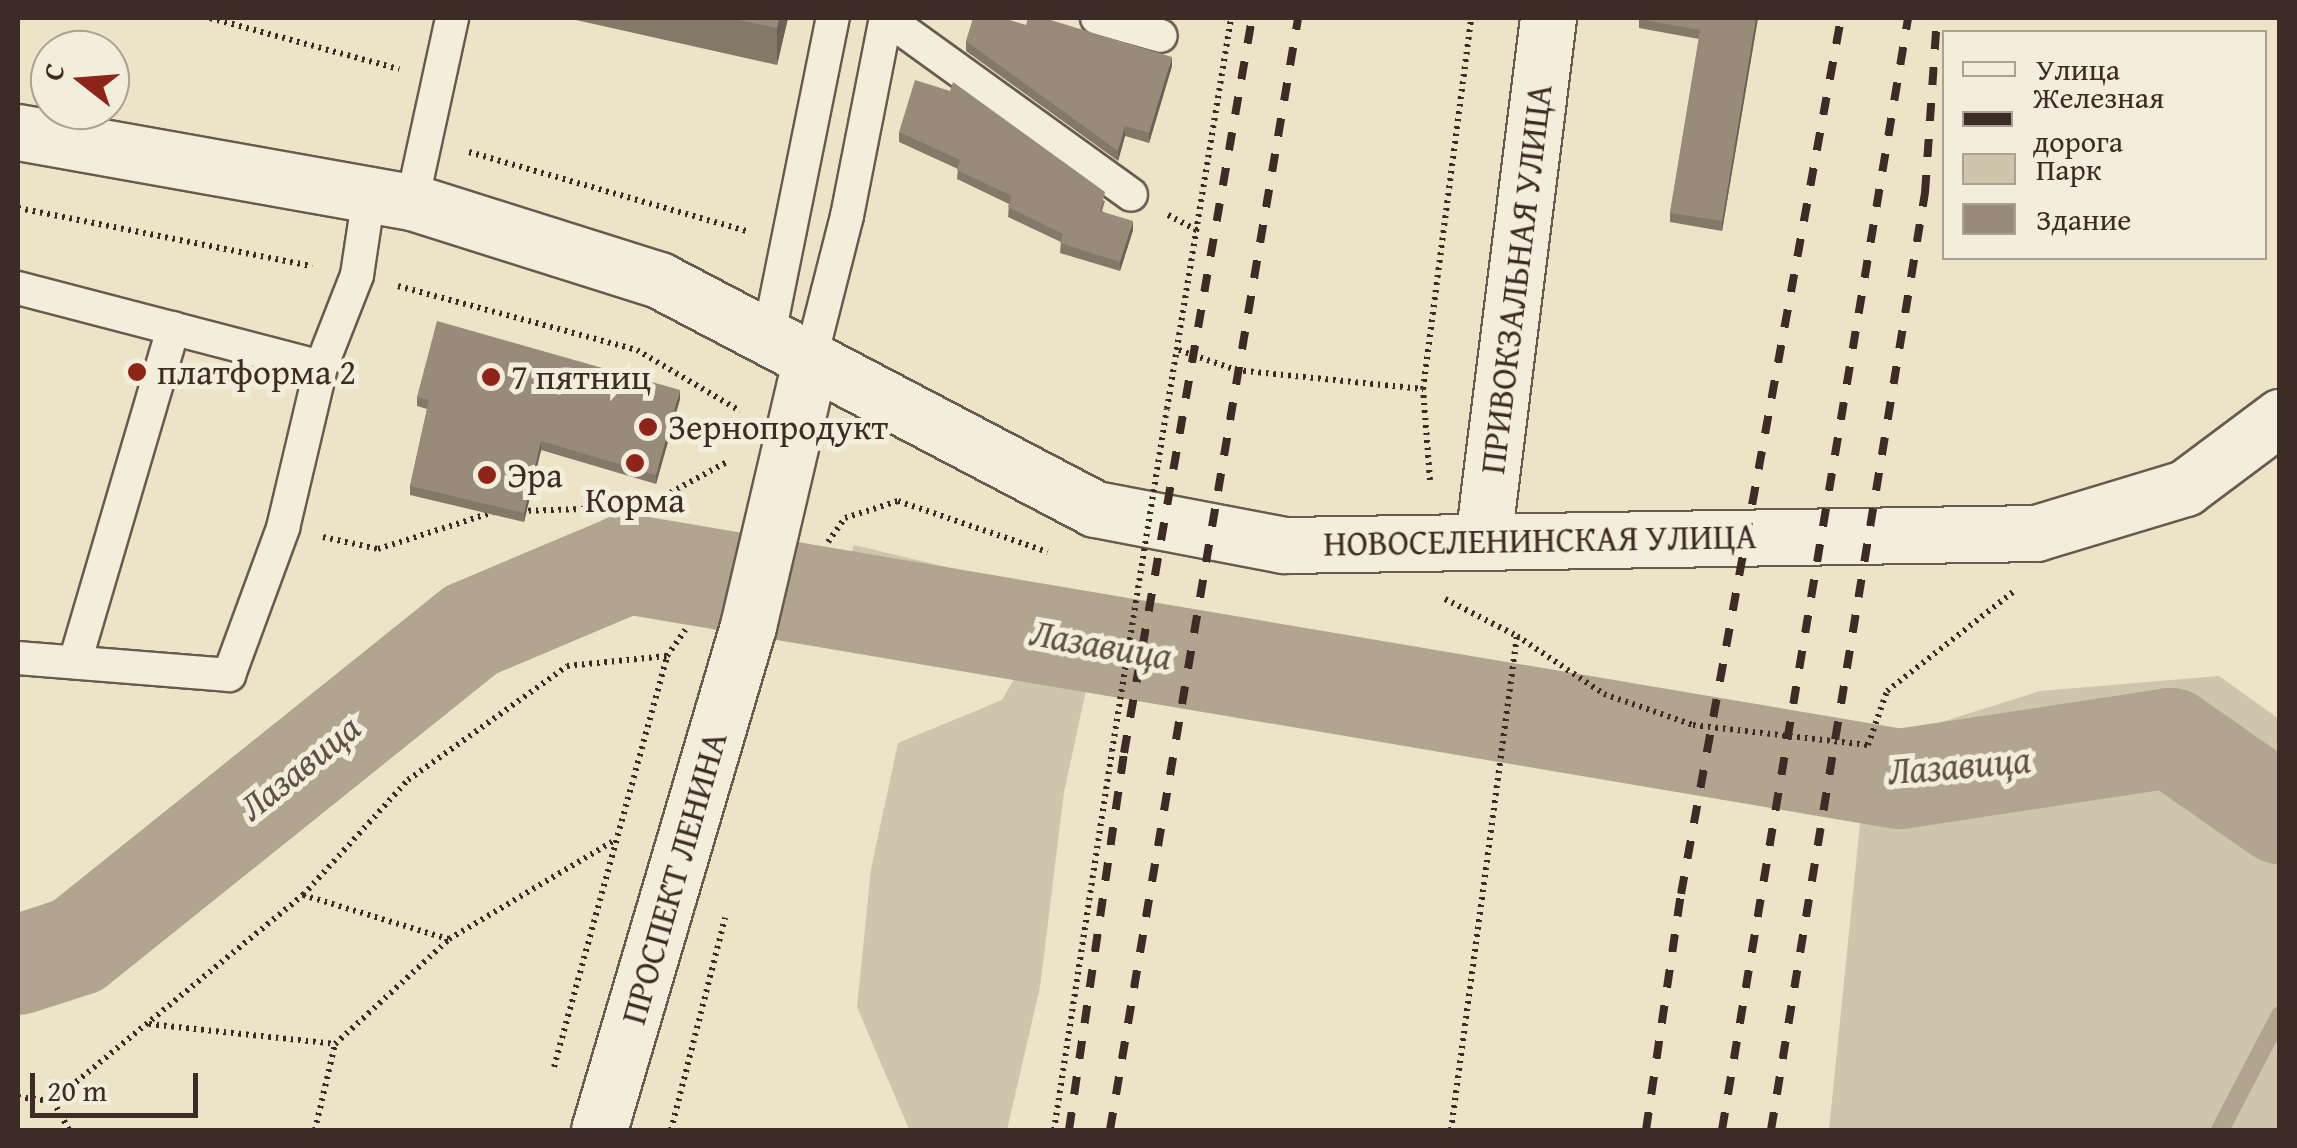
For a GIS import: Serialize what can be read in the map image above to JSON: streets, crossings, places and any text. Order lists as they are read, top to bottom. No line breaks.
{"streets":{"main road":["ПРИВОКЗАЛЬНАЯ УЛИЦА","НОВОСЕЛЕНИНСКАЯ УЛИЦА","ПРОСПЕКТ ЛЕНИНА"]},"crossings":[["ПРИВОКЗАЛЬНАЯ УЛИЦА","НОВОСЕЛЕНИНСКАЯ УЛИЦА"],["НОВОСЕЛЕНИНСКАЯ УЛИЦА","ПРОСПЕКТ ЛЕНИНА"]],"water":["Лазавица"],"places":["платформа 2","7 пятниц","Зернопродукт","Корма","Эра"],"legend":["Улица","Железная дорога","Парк","Здание"],"scale_bar":"20 m","north":"left"}
